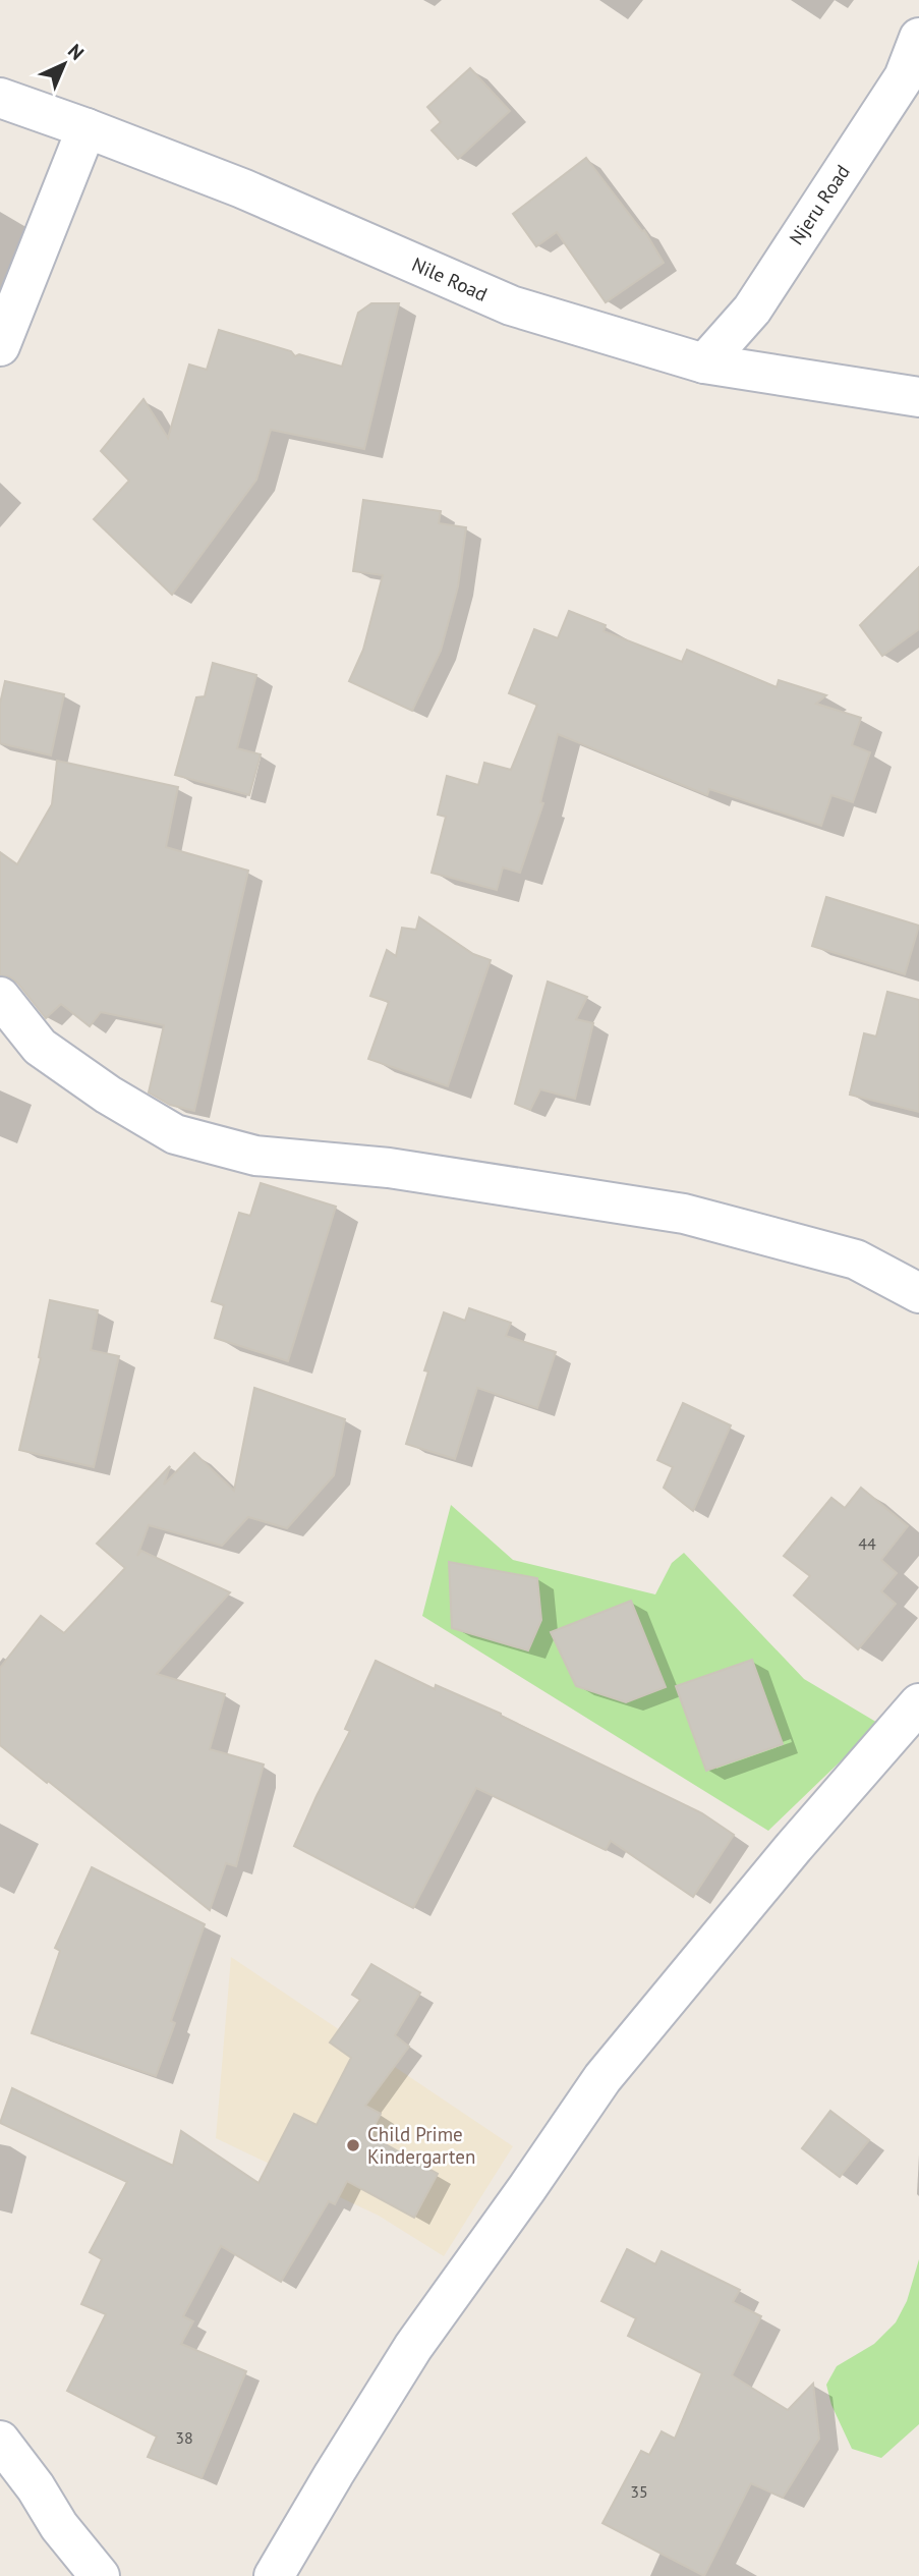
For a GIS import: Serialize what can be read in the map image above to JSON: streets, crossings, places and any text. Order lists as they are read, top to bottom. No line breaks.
{"streets":{"street":["Njeru Road","Nile Road"]},"crossings":[["Njeru Road","Nile Road"]],"places":["Child Prime Kindergarten"],"house_numbers":["44","38","35"],"north":"top right"}
